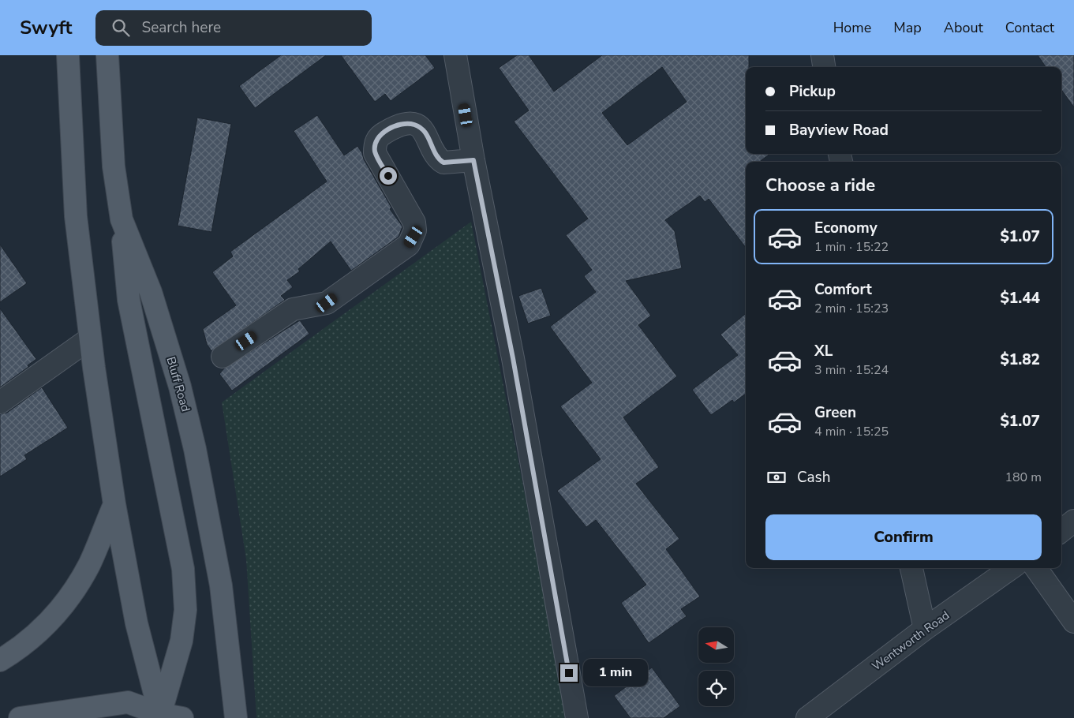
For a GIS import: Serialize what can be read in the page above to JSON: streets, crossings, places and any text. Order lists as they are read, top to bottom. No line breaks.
{"streets":{"main road":["Bluff Road"],"street":["Wentworth Road"]},"north":"left","page":{"header":"Swyft","search":"Search here","nav":["Home","Map","About","Contact"],"banner":["Pickup","Bayview Road"],"heading":"Choose a ride","list":[{"name":"Economy","note":"1 min · 15:22","value":"$1.07"},{"name":"Comfort","note":"2 min · 15:23","value":"$1.44"},{"name":"XL","note":"3 min · 15:24","value":"$1.82"},{"name":"Green","note":"4 min · 15:25","value":"$1.07"}],"pay":["Cash","180 m"],"buttons":"Confirm","bubble":"1 min"}}
